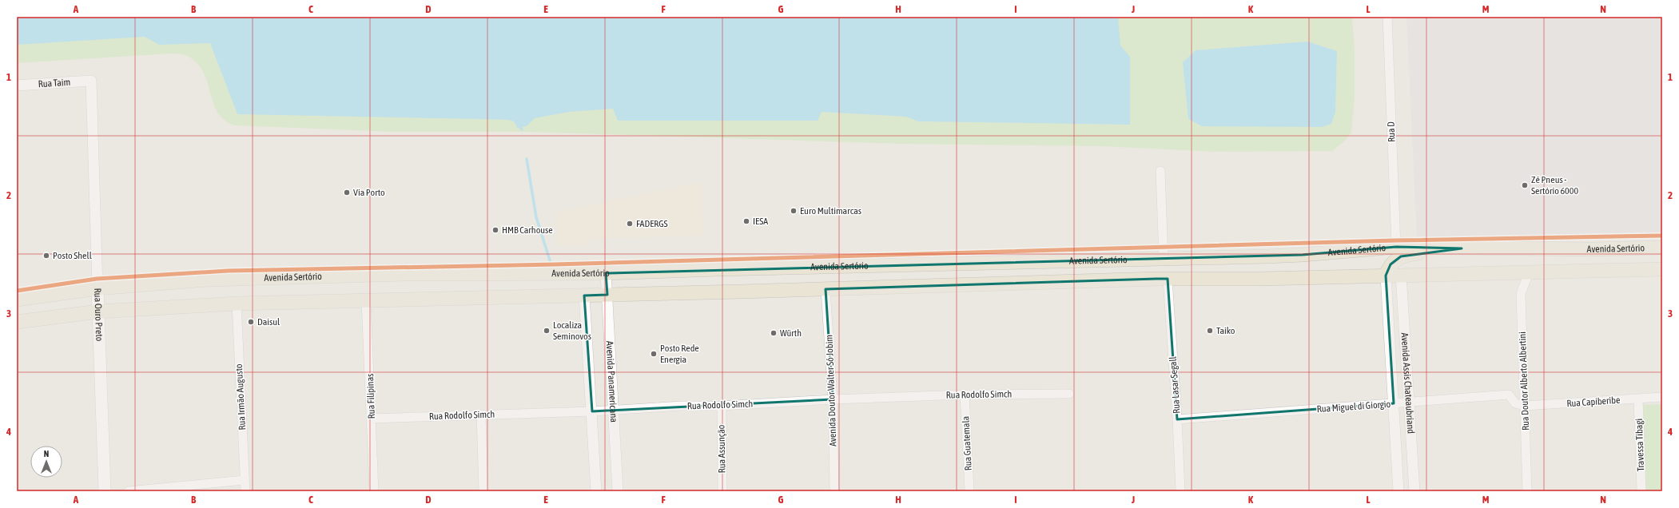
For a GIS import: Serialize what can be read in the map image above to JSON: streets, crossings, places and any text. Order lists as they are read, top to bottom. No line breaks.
{"streets":{"main road":["Avenida Sertório","Rua Ouro Preto"],"street":["Rua Taim","Rua D","Rua Doutor Alberto Albertini","Avenida Panamericana","Avenida Assis Chateaubriand","Rua Lasar Segall","Avenida Doutor Walter Só Jobim","Rua Rodolfo Simch","Rua Filipinas","Rua Irmão Augusto","Rua Capiberibe","Rua Miguel di Giorgio","Rua Guatemala","Travessa Tibagi","Rua Assunção"]},"crossings":[["Rua Taim","Rua Ouro Preto"],["Rua D","Avenida Sertório"],["Avenida Sertório","Rua Ouro Preto"],["Avenida Sertório","Rua Doutor Alberto Albertini"],["Avenida Sertório","Avenida Panamericana"],["Avenida Sertório","Avenida Assis Chateaubriand"],["Avenida Sertório","Rua Lasar Segall"],["Avenida Sertório","Avenida Doutor Walter Só Jobim"],["Avenida Sertório","Rua Filipinas"],["Avenida Sertório","Rua Irmão Augusto"],["Rua Doutor Alberto Albertini","Rua Capiberibe"],["Rua Doutor Alberto Albertini","Rua Miguel di Giorgio"],["Avenida Panamericana","Rua Rodolfo Simch"],["Avenida Assis Chateaubriand","Rua Miguel di Giorgio"],["Rua Lasar Segall","Rua Miguel di Giorgio"],["Avenida Doutor Walter Só Jobim","Rua Rodolfo Simch"],["Rua Rodolfo Simch","Rua Filipinas"],["Rua Rodolfo Simch","Rua Guatemala"],["Rua Rodolfo Simch","Rua Assunção"],["Rua Capiberibe","Rua Miguel di Giorgio"],["Rua Capiberibe","Travessa Tibagi"]],"places":["Zé Pneus - Sertório 6000","Via Porto","Euro Multimarcas","IESA","FADERGS","HMB Carhouse","Posto Shell","Daisul","Localiza Seminovos","Taiko","Würth","Posto Rede Energia"],"north":"top","grid":{"columns":["A","B","C","D","E","F","G","H","I","J","K","L","M","N"],"rows":["1","2","3","4"]}}
